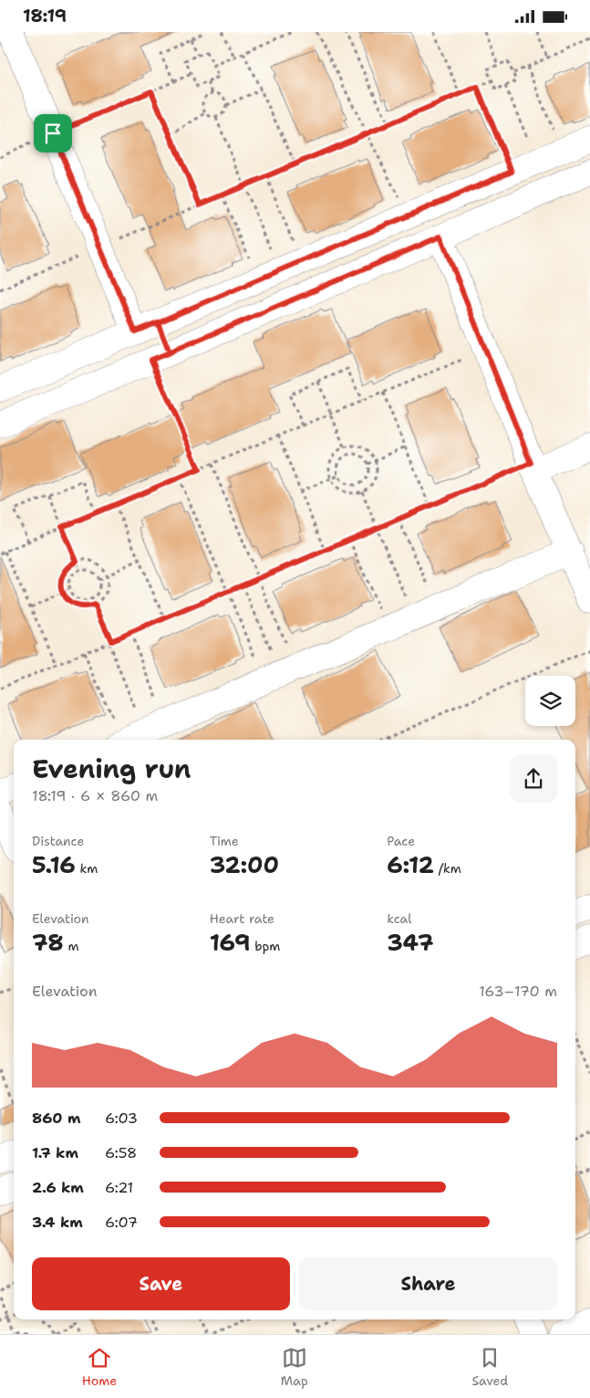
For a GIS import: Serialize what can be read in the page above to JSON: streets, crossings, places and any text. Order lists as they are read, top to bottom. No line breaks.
{"page":{"status":"18:19","heading":["Evening run","18:19 · 6 × 860 m"],"stats":[["Distance","5.16 km"],["Time","32:00"],["Pace","6:12 /km"],["Elevation","78 m"],["Heart rate","169 bpm"],["kcal","347"]],"chart":["Elevation","163–170 m"],"list":[{"name":"860 m","note":"6:03"},{"name":"1.7 km","note":"6:58"},{"name":"2.6 km","note":"6:21"},{"name":"3.4 km","note":"6:07"}],"buttons":["Save","Share"],"tabs":["Home","Map","Saved"]}}
